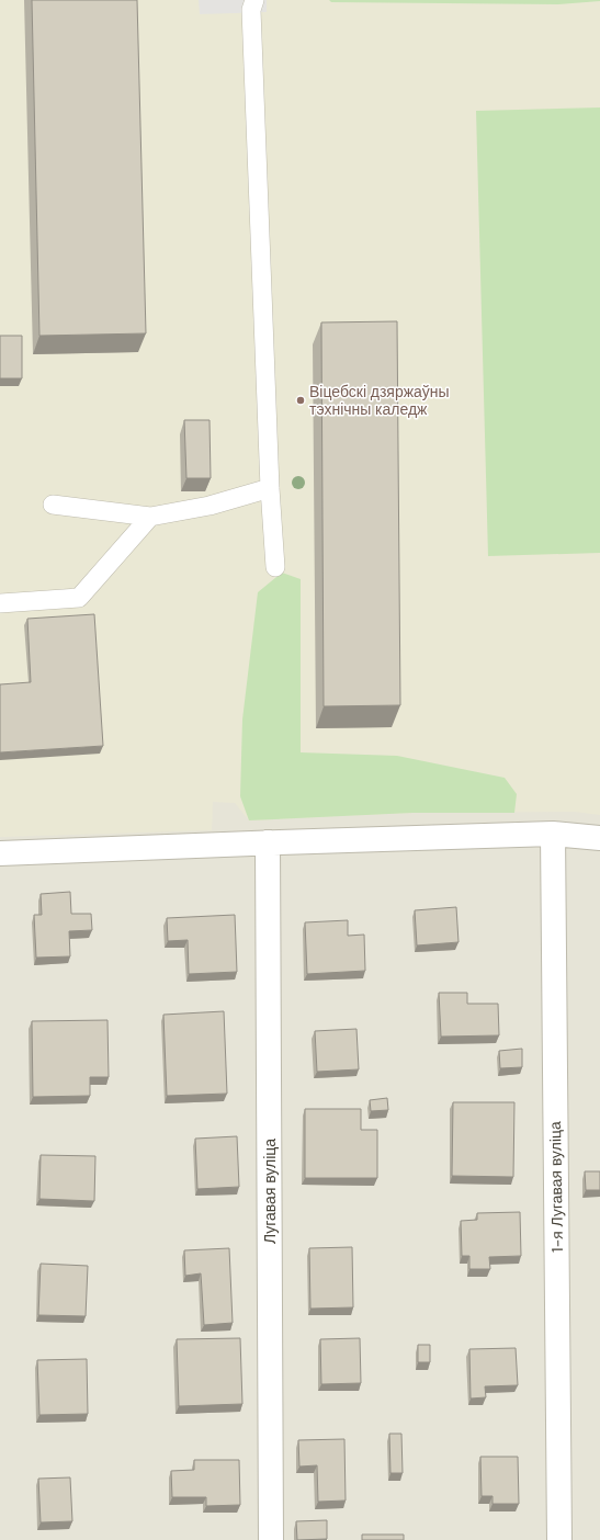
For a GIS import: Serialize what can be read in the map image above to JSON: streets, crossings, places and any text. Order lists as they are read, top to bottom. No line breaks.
{"streets":{"street":["1-я Лугавая вуліца","Лугавая вуліца"]},"places":["Віцебскі дзяржаўны тэхнічны каледж"]}
